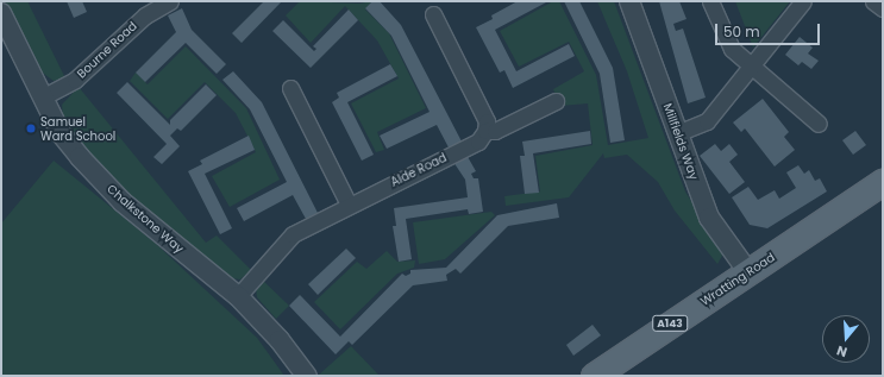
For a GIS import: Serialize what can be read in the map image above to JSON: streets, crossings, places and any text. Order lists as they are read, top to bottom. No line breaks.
{"streets":{"main road":["Wratting Road","A143"],"street":["Bourne Road","Millfields Way","Alde Road","Chalkstone Way"]},"crossings":[["Bourne Road","Chalkstone Way"],["Millfields Way","Wratting Road"],["Alde Road","Chalkstone Way"]],"places":["Samuel Ward School"],"scale_bar":"50 m","north":"bottom"}
